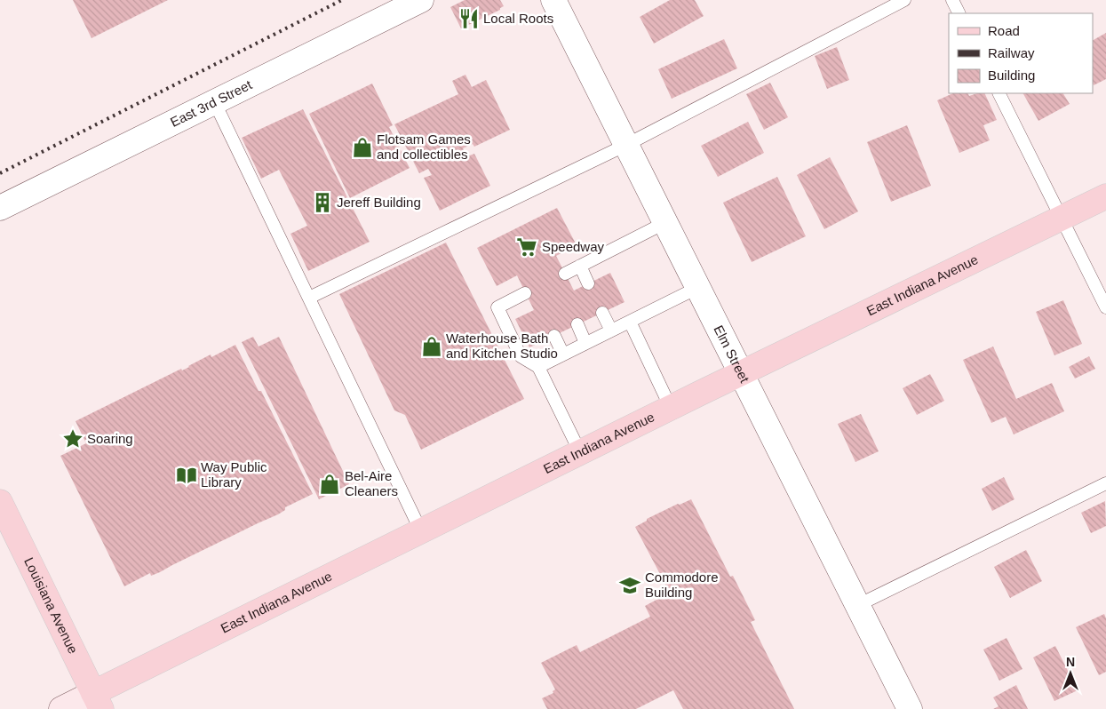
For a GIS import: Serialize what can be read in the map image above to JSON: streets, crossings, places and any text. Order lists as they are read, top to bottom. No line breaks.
{"streets":{"main road":["East Indiana Avenue","Louisiana Avenue"],"street":["East 3rd Street","Elm Street"]},"crossings":[["East Indiana Avenue","Elm Street"],["East Indiana Avenue","Louisiana Avenue"]],"places":{"restaurant":["Local Roots"],"shop":["Flotsam Games and collectibles","Waterhouse Bath and Kitchen Studio","Bel-Aire Cleaners"],"building":["Jereff Building"],"supermarket":["Speedway"],"place":["Soaring"],"library":["Way Public Library"],"school or university":["Commodore Building"]},"legend":["Road","Railway","Building"],"north":"top"}
